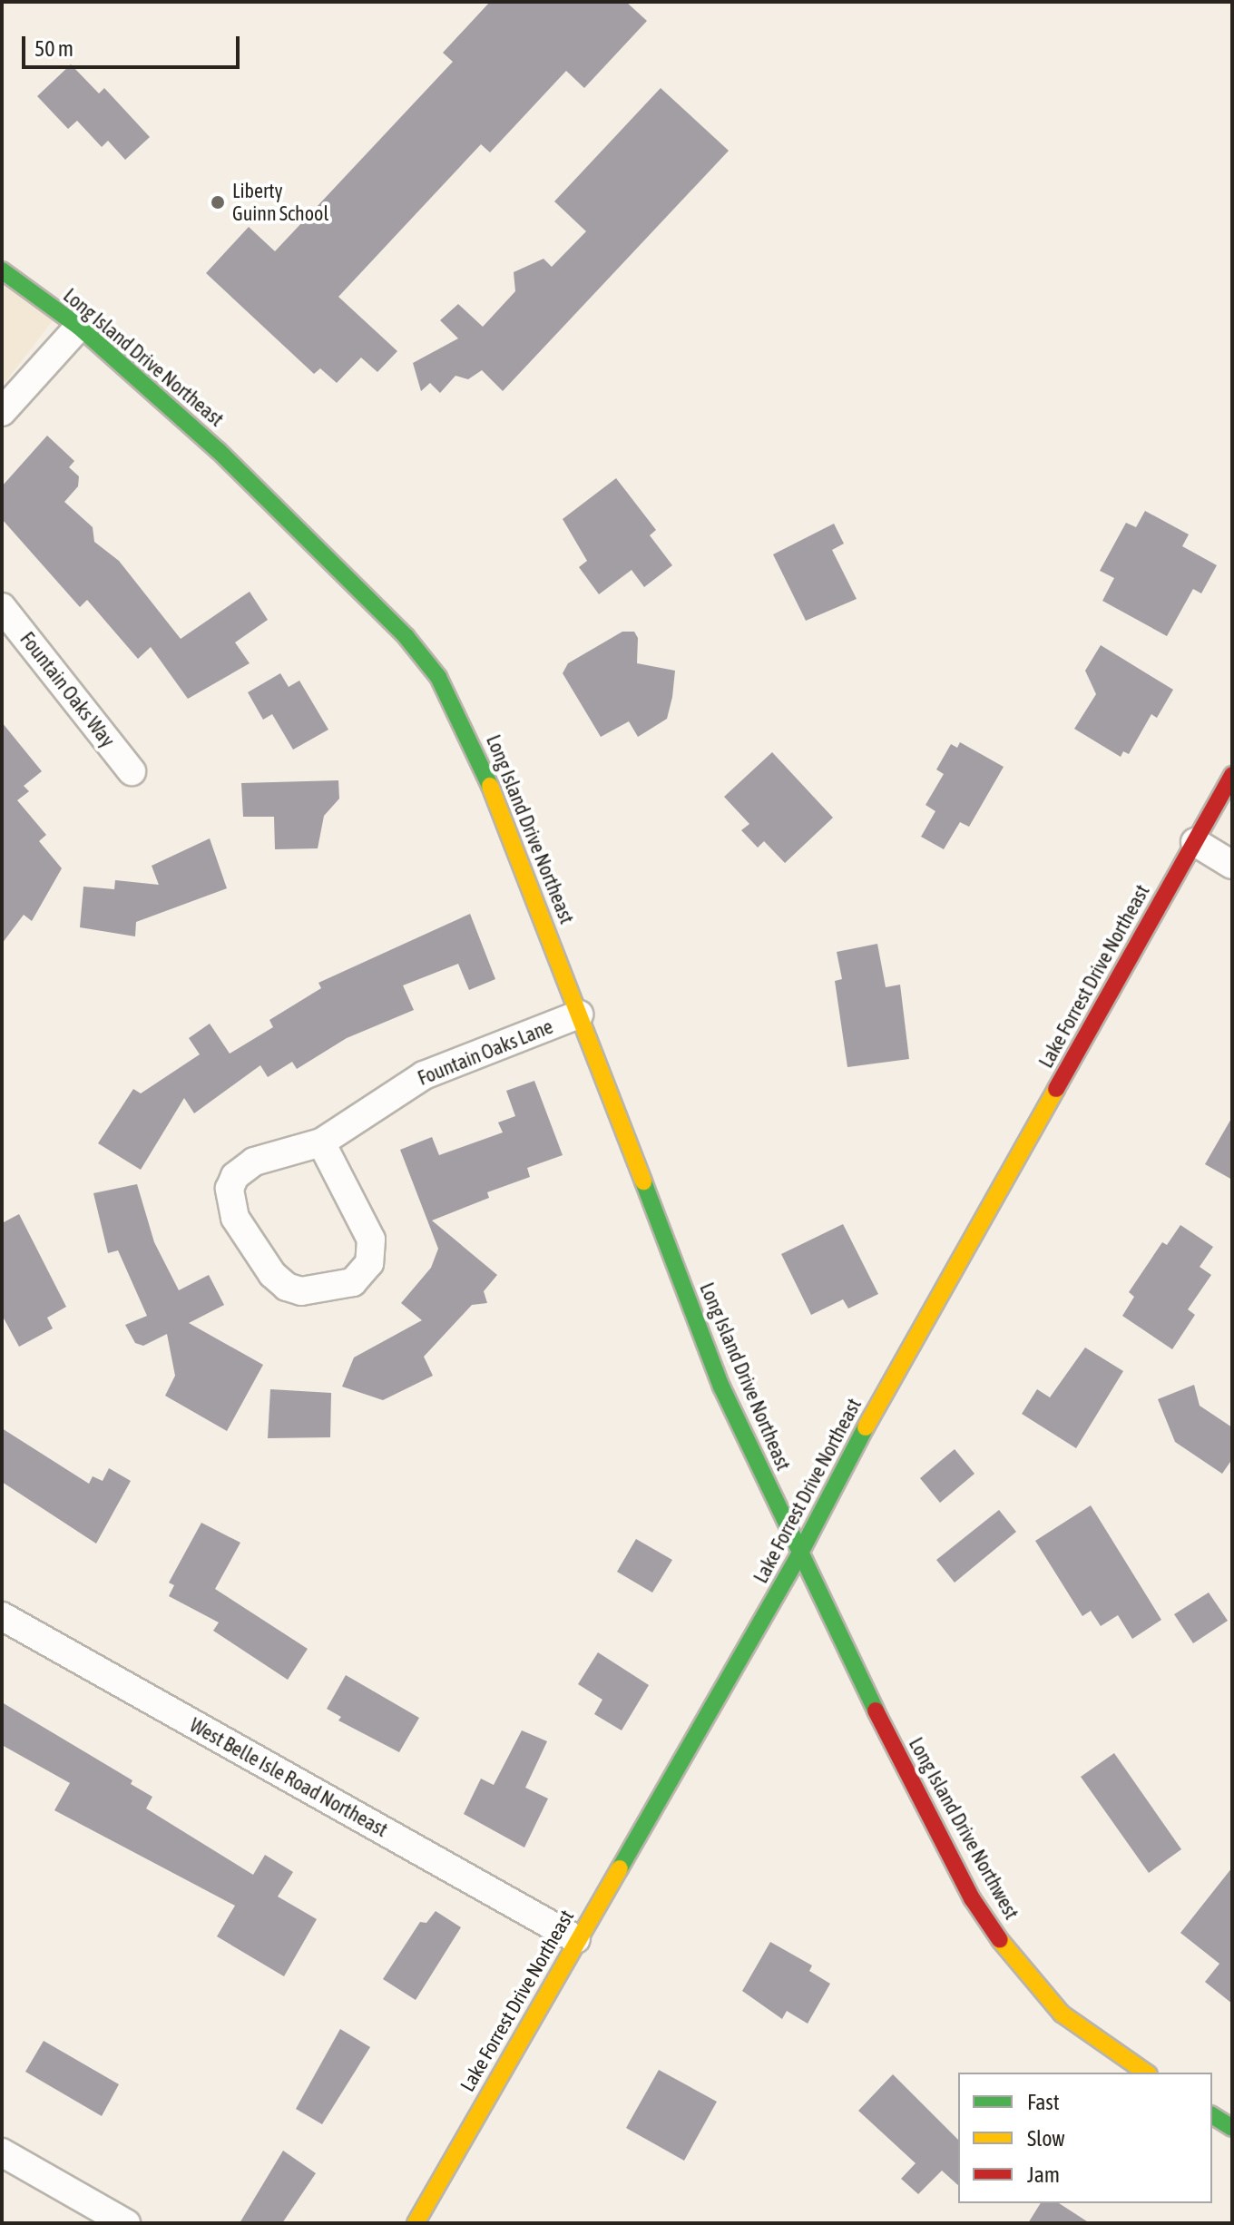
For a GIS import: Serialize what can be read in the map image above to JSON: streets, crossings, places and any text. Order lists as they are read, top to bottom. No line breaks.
{"streets":{"street":["Long Island Drive Northeast","Fountain Oaks Way","Lake Forrest Drive Northeast","Fountain Oaks Lane","West Belle Isle Road Northeast","Long Island Drive Northwest"]},"crossings":[["Long Island Drive Northeast","Lake Forrest Drive Northeast"],["Long Island Drive Northeast","Fountain Oaks Lane"],["Long Island Drive Northeast","Long Island Drive Northwest"],["Lake Forrest Drive Northeast","West Belle Isle Road Northeast"],["Lake Forrest Drive Northeast","Long Island Drive Northwest"]],"places":["Liberty Guinn School"],"legend":["Fast","Slow","Jam"],"scale_bar":"50 m"}
